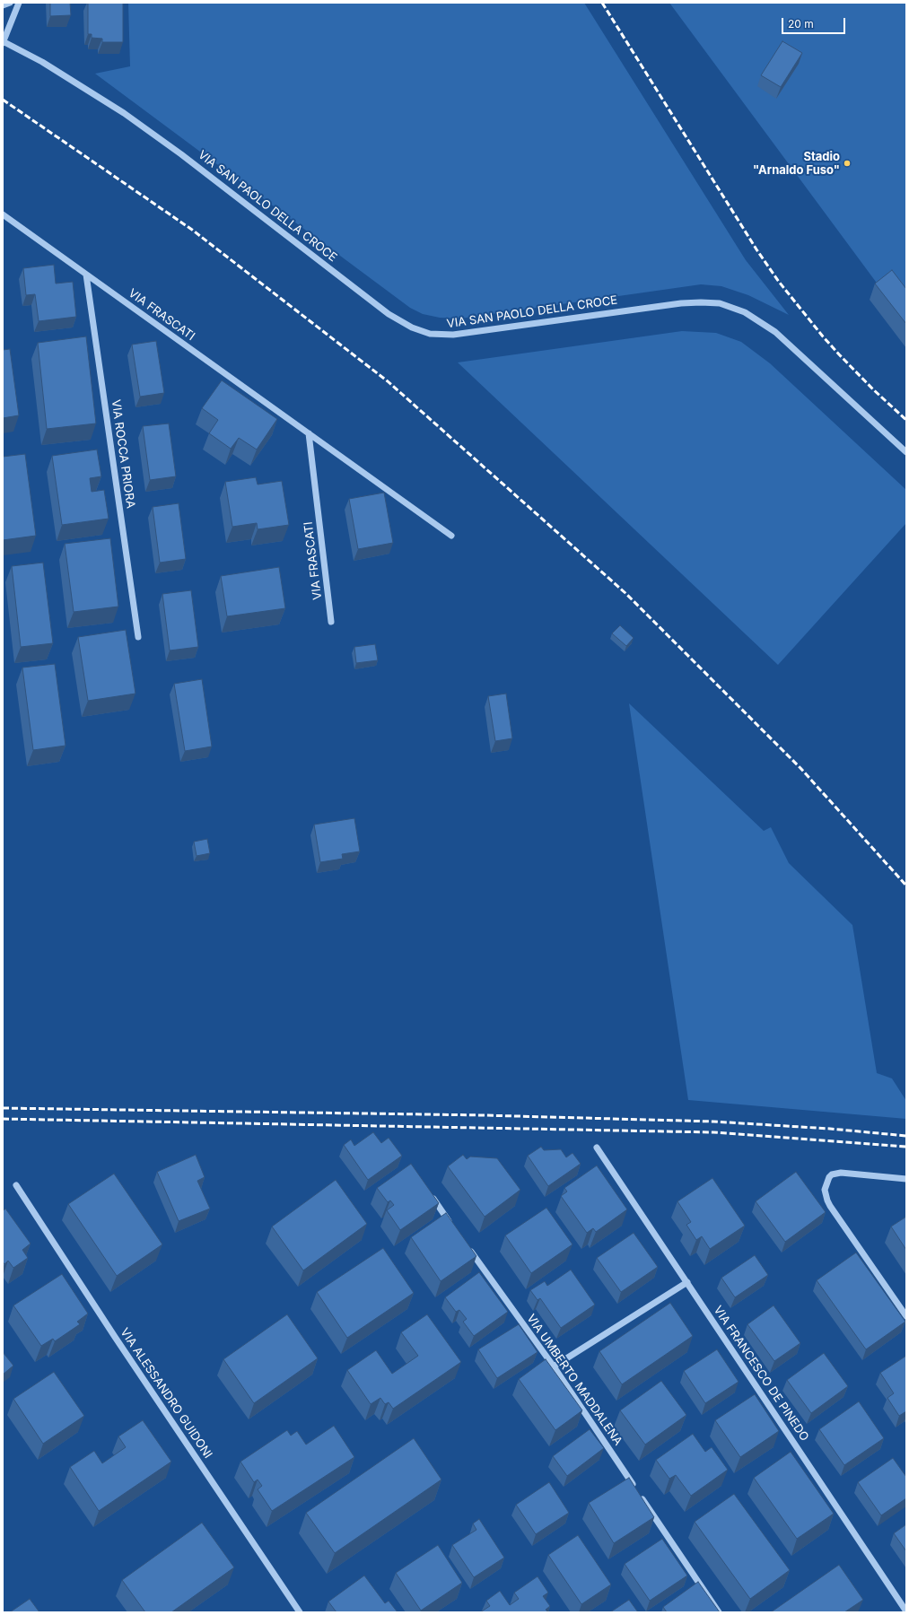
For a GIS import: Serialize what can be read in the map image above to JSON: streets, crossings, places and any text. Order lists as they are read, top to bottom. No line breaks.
{"streets":{"street":["VIA SAN PAOLO DELLA CROCE","VIA FRASCATI","VIA ROCCA PRIORA","VIA FRANCESCO DE PINEDO","VIA UMBERTO MADDALENA","VIA ALESSANDRO GUIDONI"]},"crossings":[["VIA FRASCATI","VIA ROCCA PRIORA"]],"places":["Stadio \"Arnaldo Fuso\""],"scale_bar":"20 m"}
